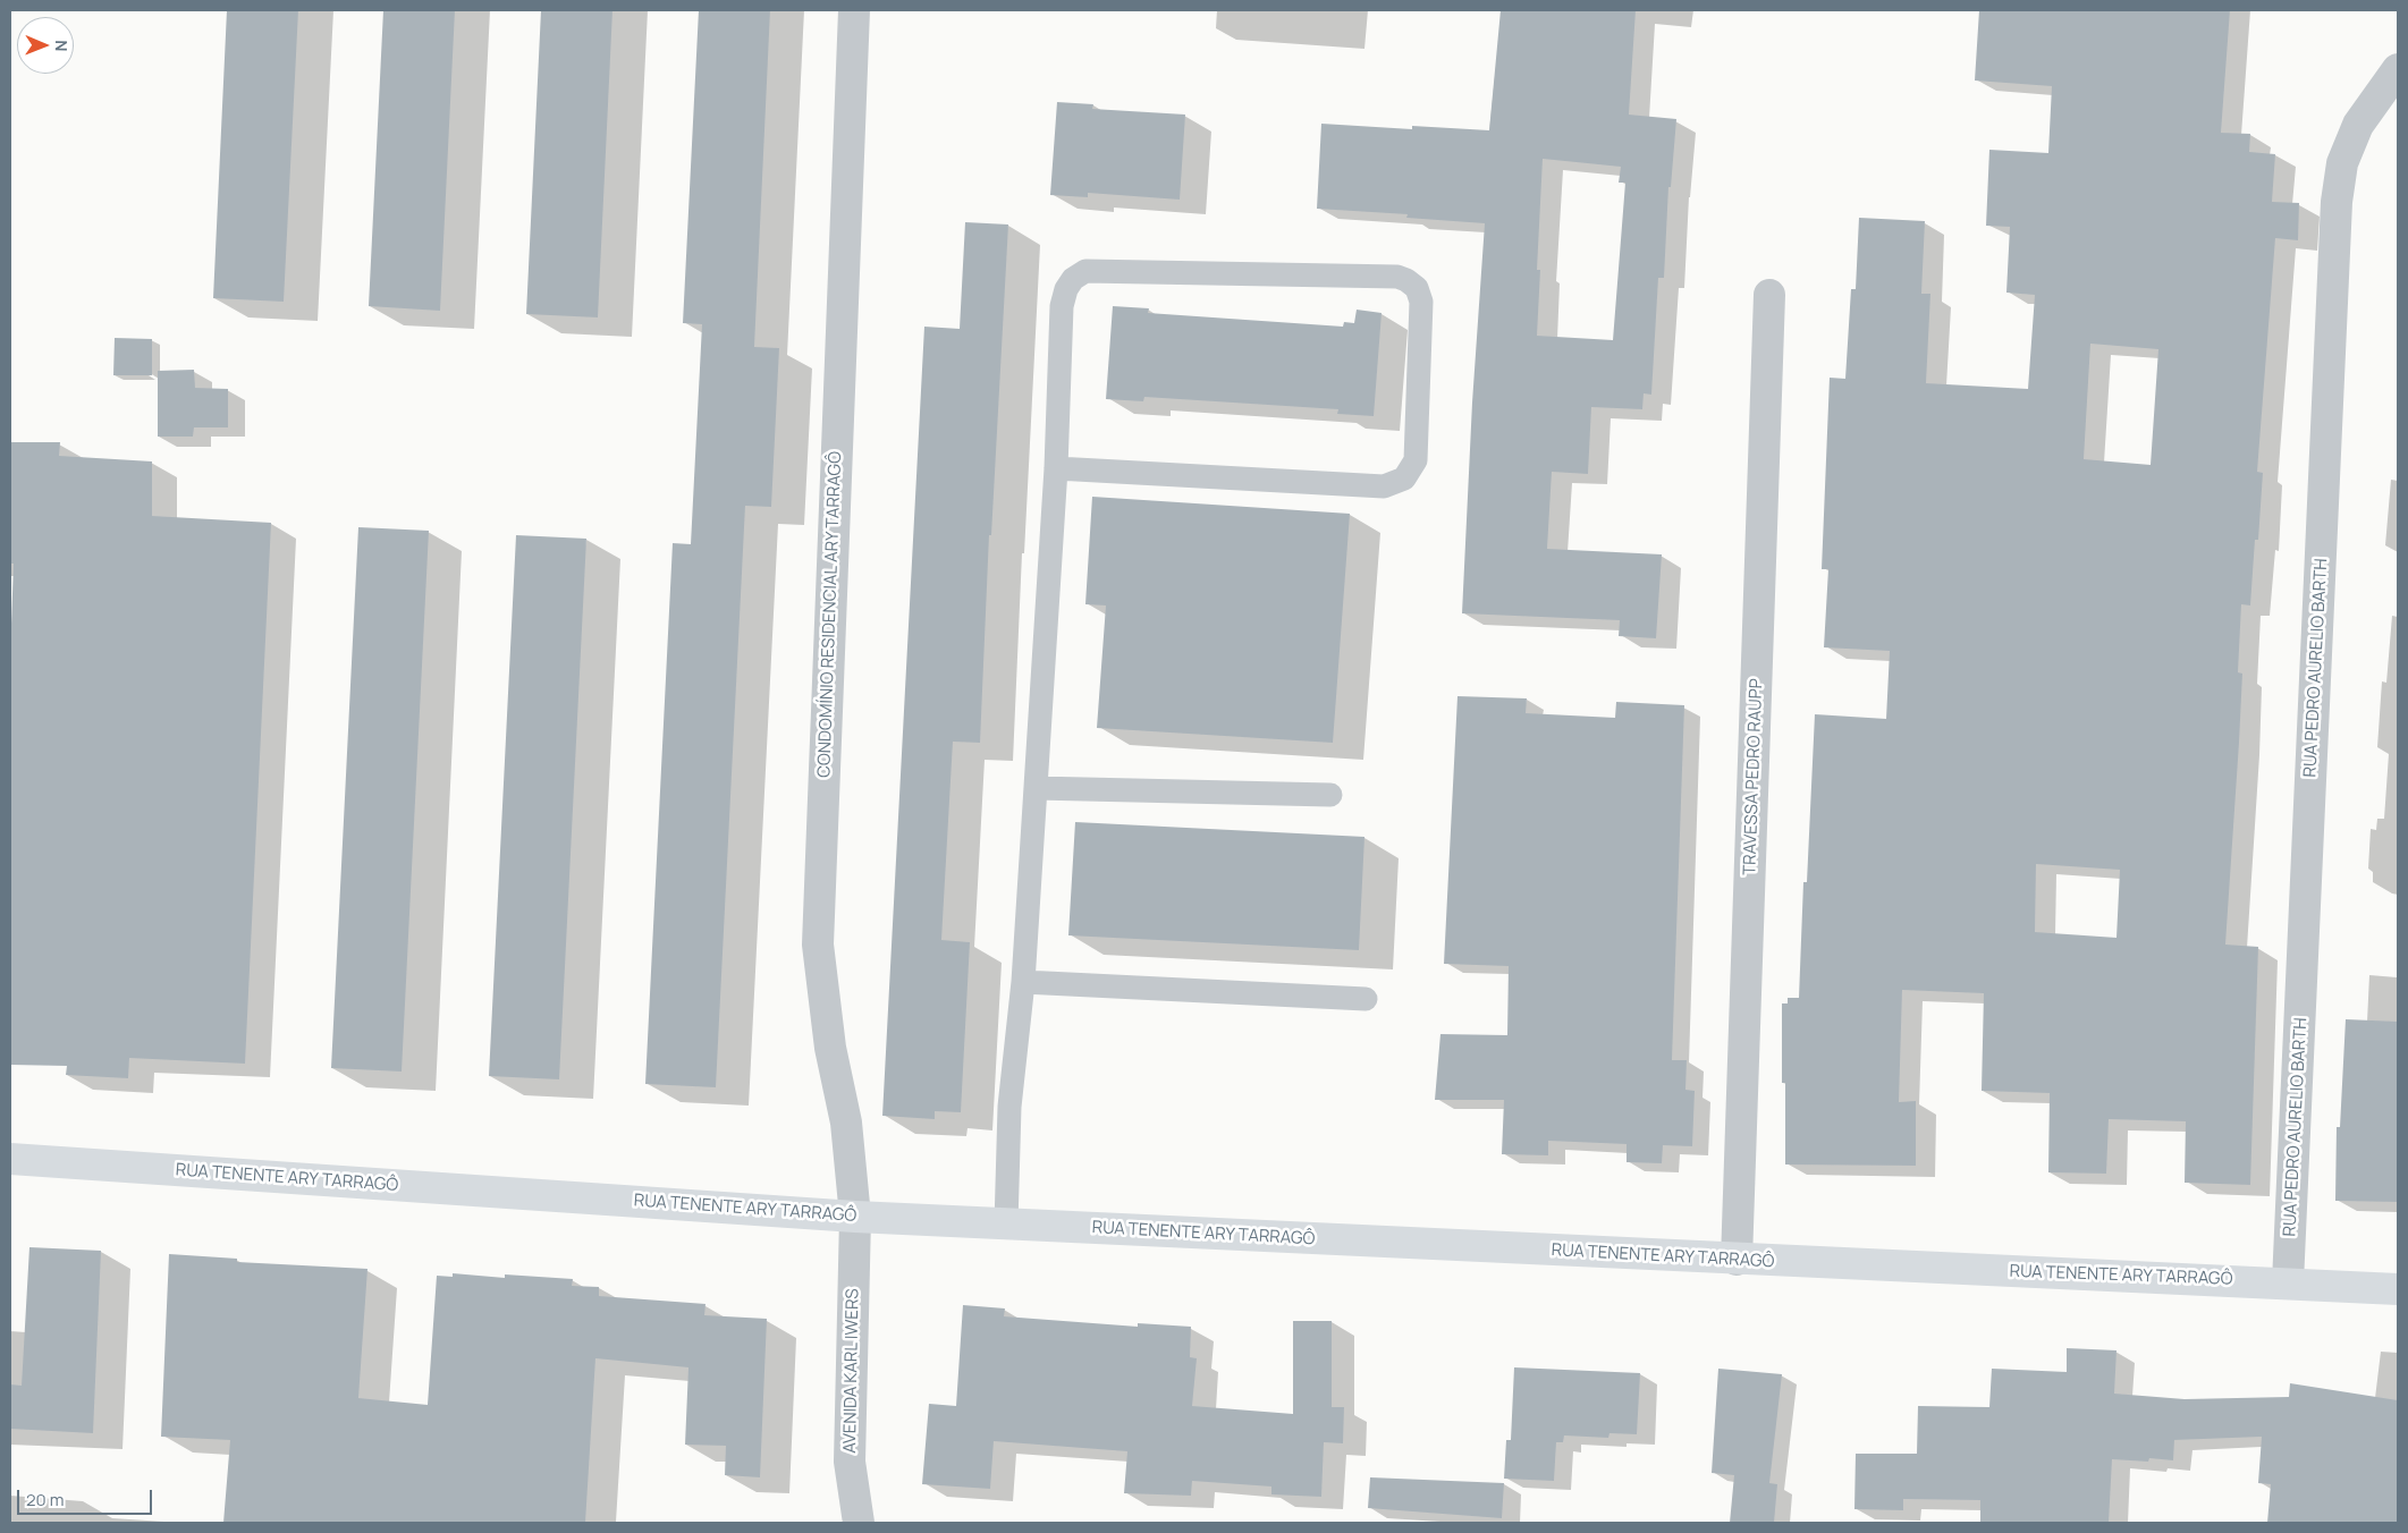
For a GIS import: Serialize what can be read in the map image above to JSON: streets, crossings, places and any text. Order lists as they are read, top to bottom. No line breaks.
{"streets":{"main road":["RUA TENENTE ARY TARRAGÔ"],"street":["CONDOMÍNIO RESIDENCIAL ARY TARRAGÔ","RUA PEDRO AURELIO BARTH","TRAVESSA PEDRO RAUPP","AVENIDA KARL IWERS"]},"crossings":[["CONDOMÍNIO RESIDENCIAL ARY TARRAGÔ","RUA TENENTE ARY TARRAGÔ"],["CONDOMÍNIO RESIDENCIAL ARY TARRAGÔ","AVENIDA KARL IWERS"],["RUA PEDRO AURELIO BARTH","RUA TENENTE ARY TARRAGÔ"],["TRAVESSA PEDRO RAUPP","RUA TENENTE ARY TARRAGÔ"],["RUA TENENTE ARY TARRAGÔ","AVENIDA KARL IWERS"]],"scale_bar":"20 m","north":"right"}
